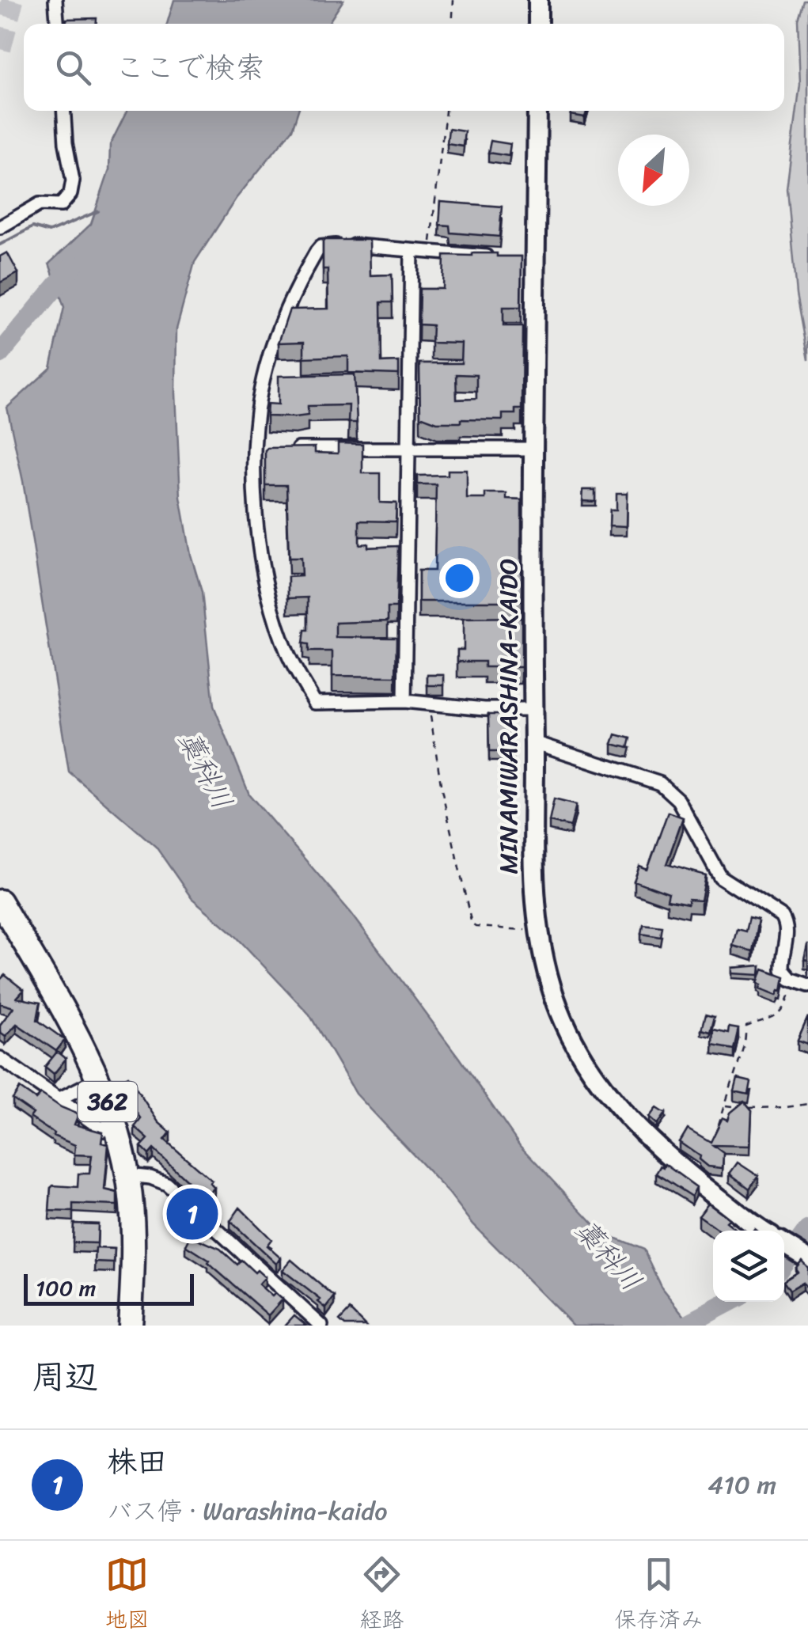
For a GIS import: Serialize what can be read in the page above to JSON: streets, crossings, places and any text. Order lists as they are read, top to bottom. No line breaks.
{"streets":{"highway":["362"],"main road":["MINAMIWARASHINA-KAIDO"]},"water":["藁科川"],"scale_bar":"100 m","north":"bottom left","page":{"search":"ここで検索","pins":"1","scale":"100 m","heading":"周辺","list":[{"mark":"1","name":"株田","note":"バス停 · Warashina-kaido","value":"410 m"}],"nav":["地図","経路","保存済み"]}}
